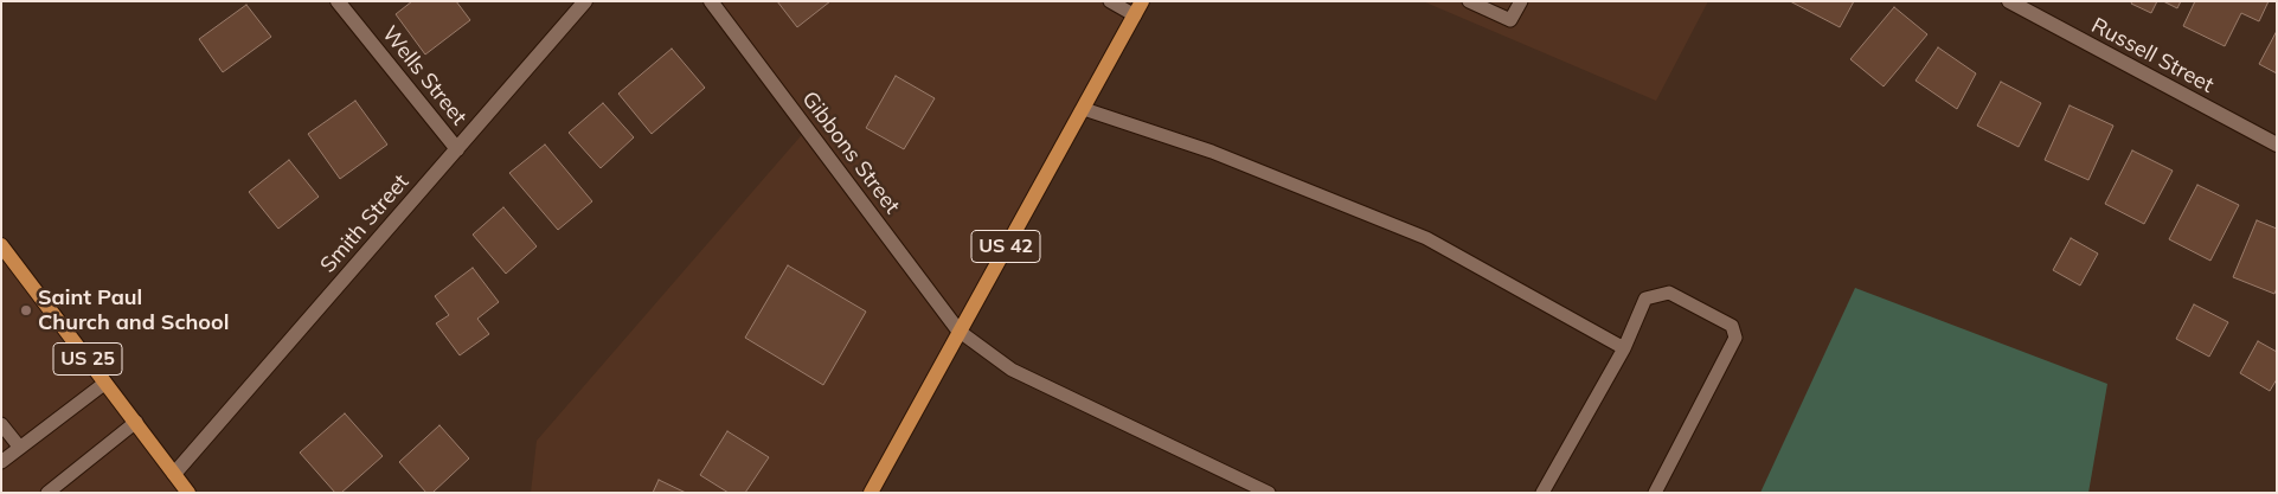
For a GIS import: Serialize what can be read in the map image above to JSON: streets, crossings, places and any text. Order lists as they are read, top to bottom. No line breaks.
{"streets":{"main road":["US 42","US 25"],"street":["Russell Street","Wells Street","Gibbons Street","Smith Street"]},"crossings":[["Wells Street","Smith Street"],["Gibbons Street","US 42"],["Smith Street","US 25"]],"places":["Saint Paul Church and School"]}
